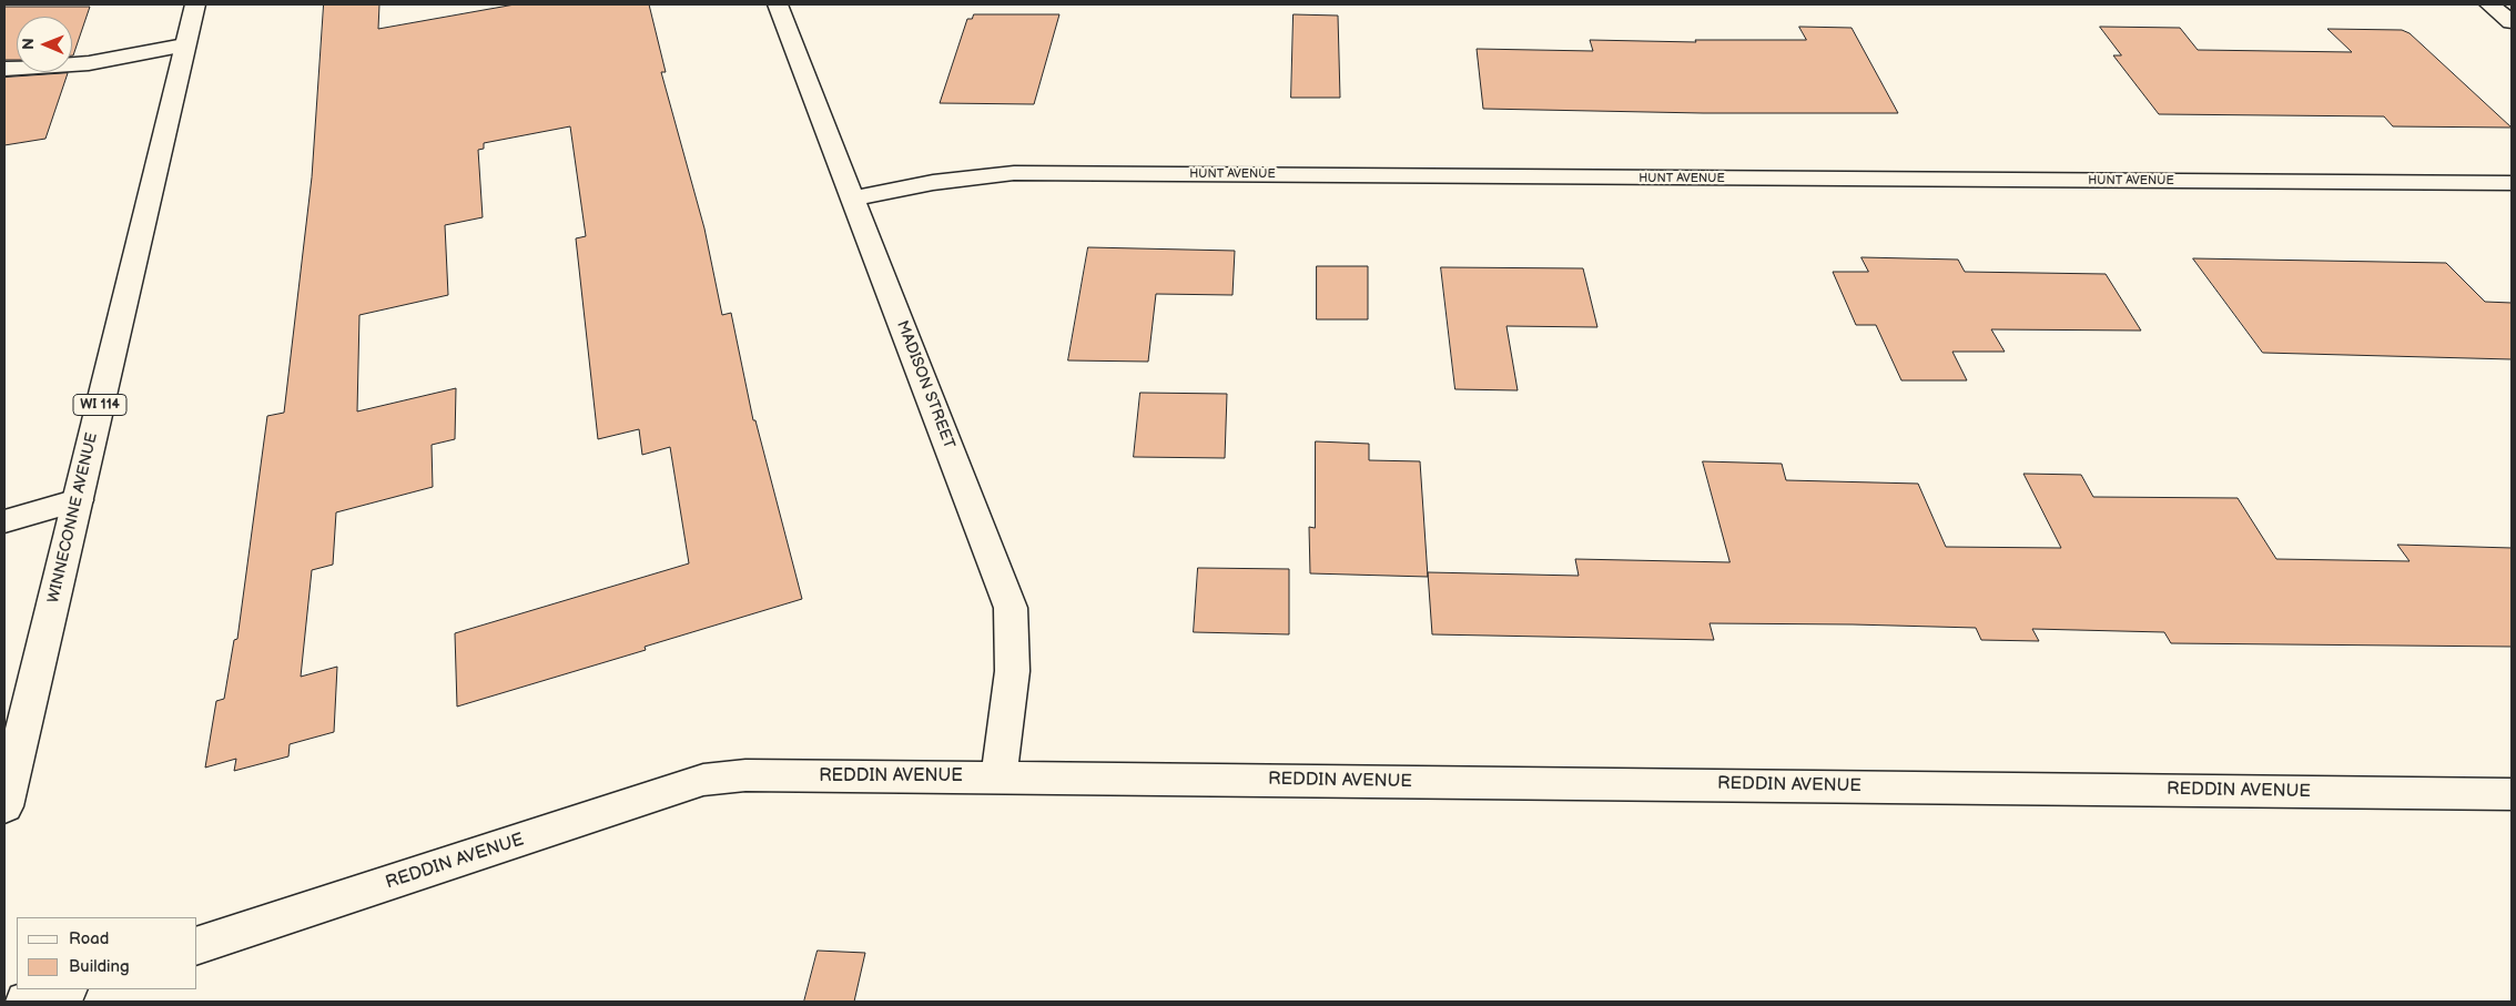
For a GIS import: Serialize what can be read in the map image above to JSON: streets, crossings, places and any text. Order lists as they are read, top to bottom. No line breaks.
{"streets":{"street":["HUNT AVENUE","MADISON STREET","WI 114","WINNECONNE AVENUE","REDDIN AVENUE"]},"crossings":[["HUNT AVENUE","MADISON STREET"],["MADISON STREET","REDDIN AVENUE"]],"legend":["Road","Building"],"north":"left"}
